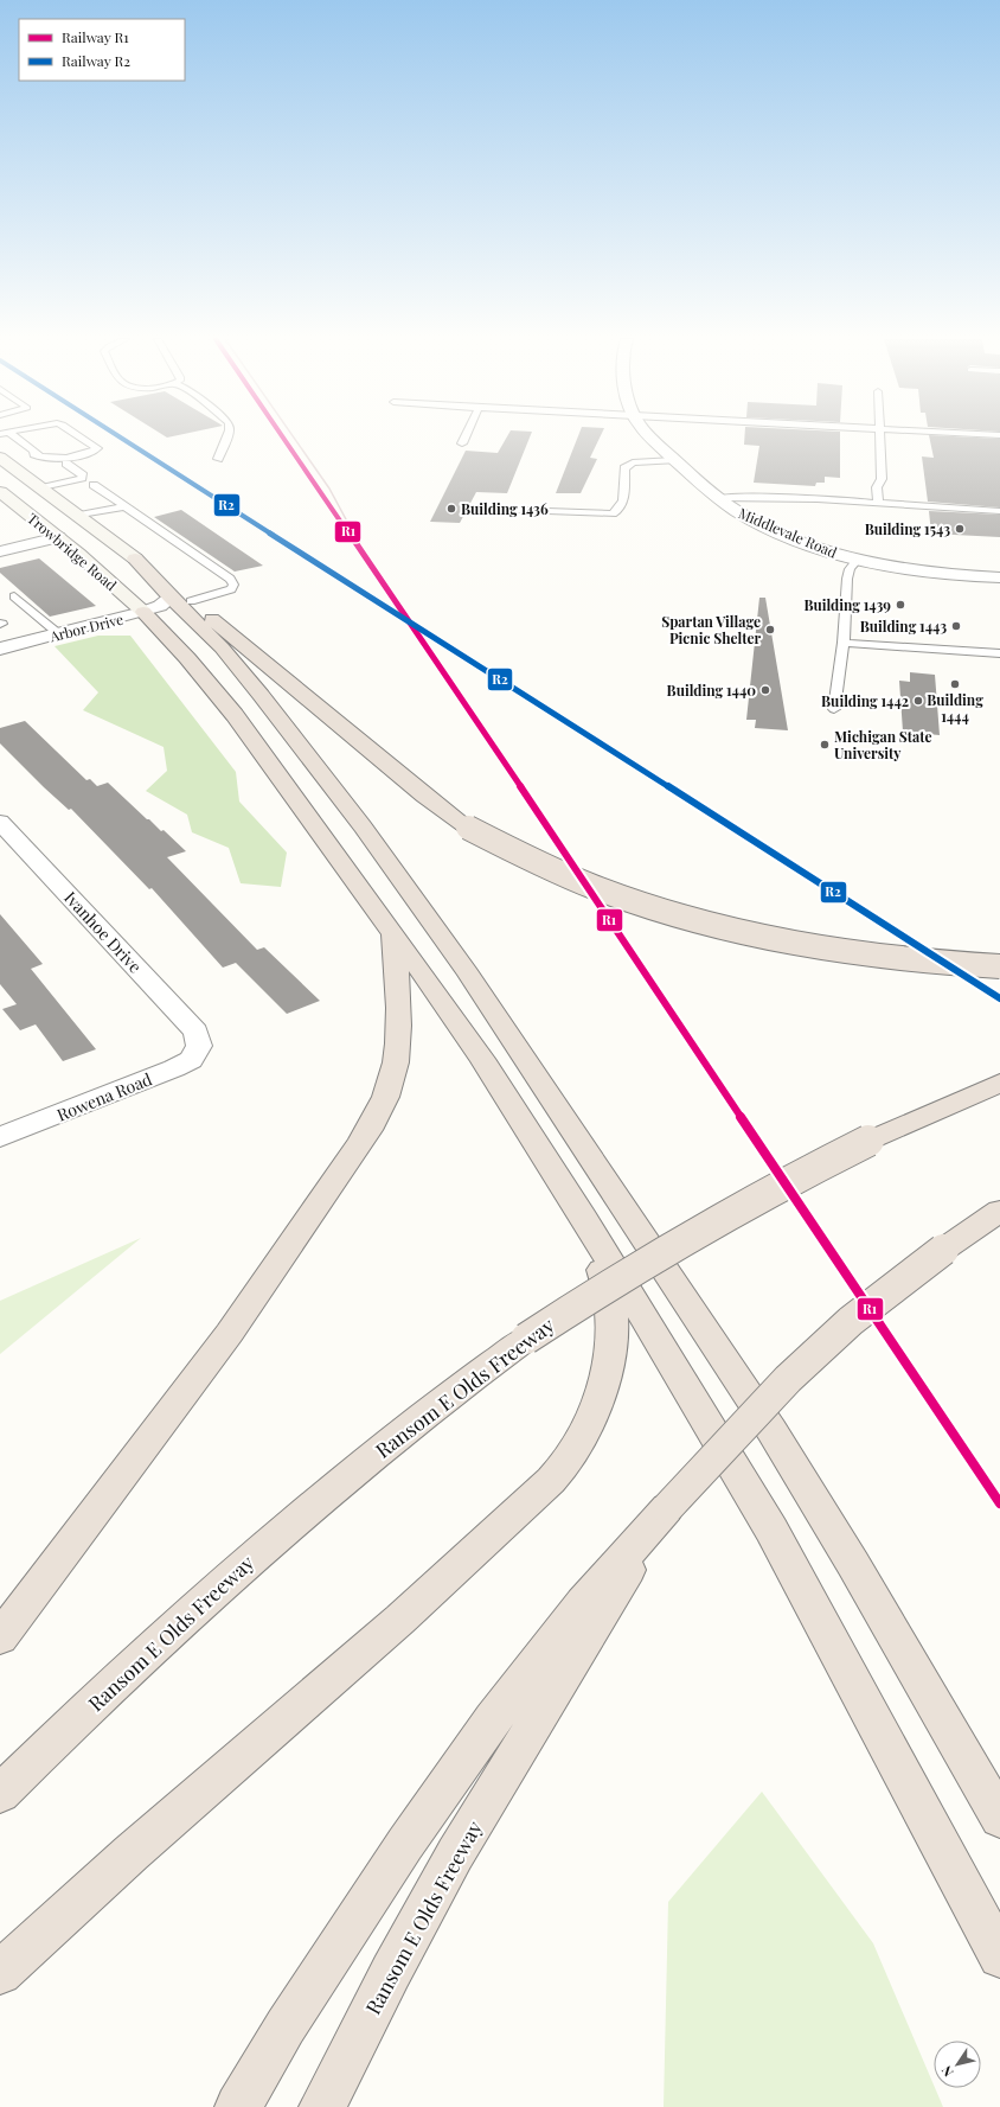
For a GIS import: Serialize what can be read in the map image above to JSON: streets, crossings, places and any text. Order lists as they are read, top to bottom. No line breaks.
{"streets":{"highway":["Ransom E Olds Freeway"],"street":["Middlevale Road","Trowbridge Road","Arbor Drive","Ivanhoe Drive","Rowena Road"]},"crossings":[["Trowbridge Road","Arbor Drive"],["Ivanhoe Drive","Rowena Road"]],"places":["Building 1436","Building 1543","Building 1439","Building 1443","Spartan Village Picnic Shelter","Building 1444","Building 1440","Building 1442","Michigan State University"],"lines":["rail line R1","rail line R2"],"legend":["Railway R1","Railway R2"],"north":"bottom left"}
